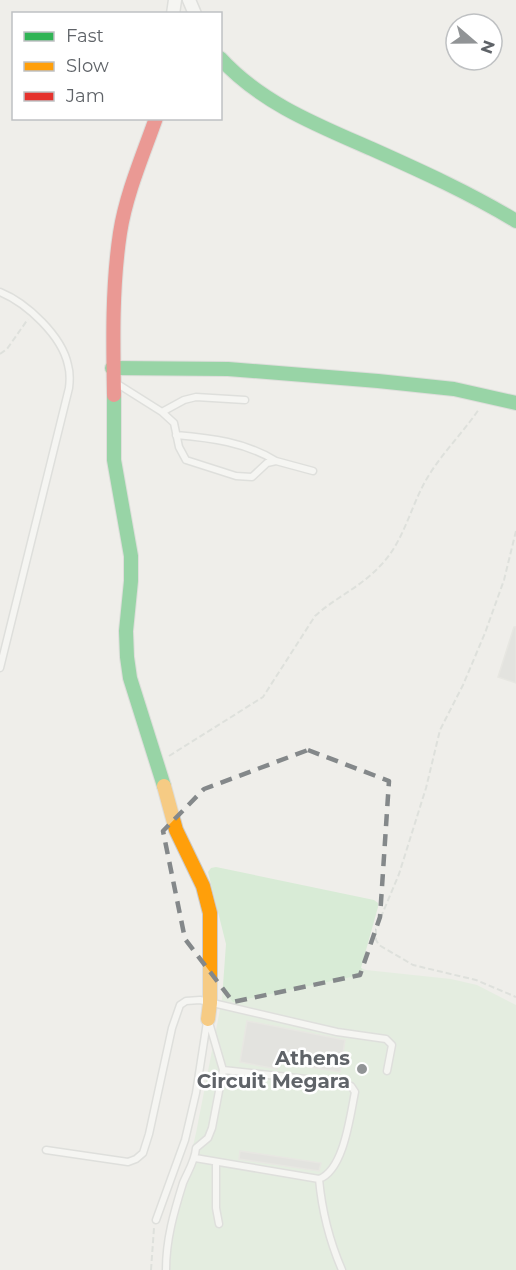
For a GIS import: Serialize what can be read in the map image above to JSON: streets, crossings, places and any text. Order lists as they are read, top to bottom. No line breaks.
{"places":["Athens Circuit Megara"],"legend":["Fast","Slow","Jam"],"north":"right"}
